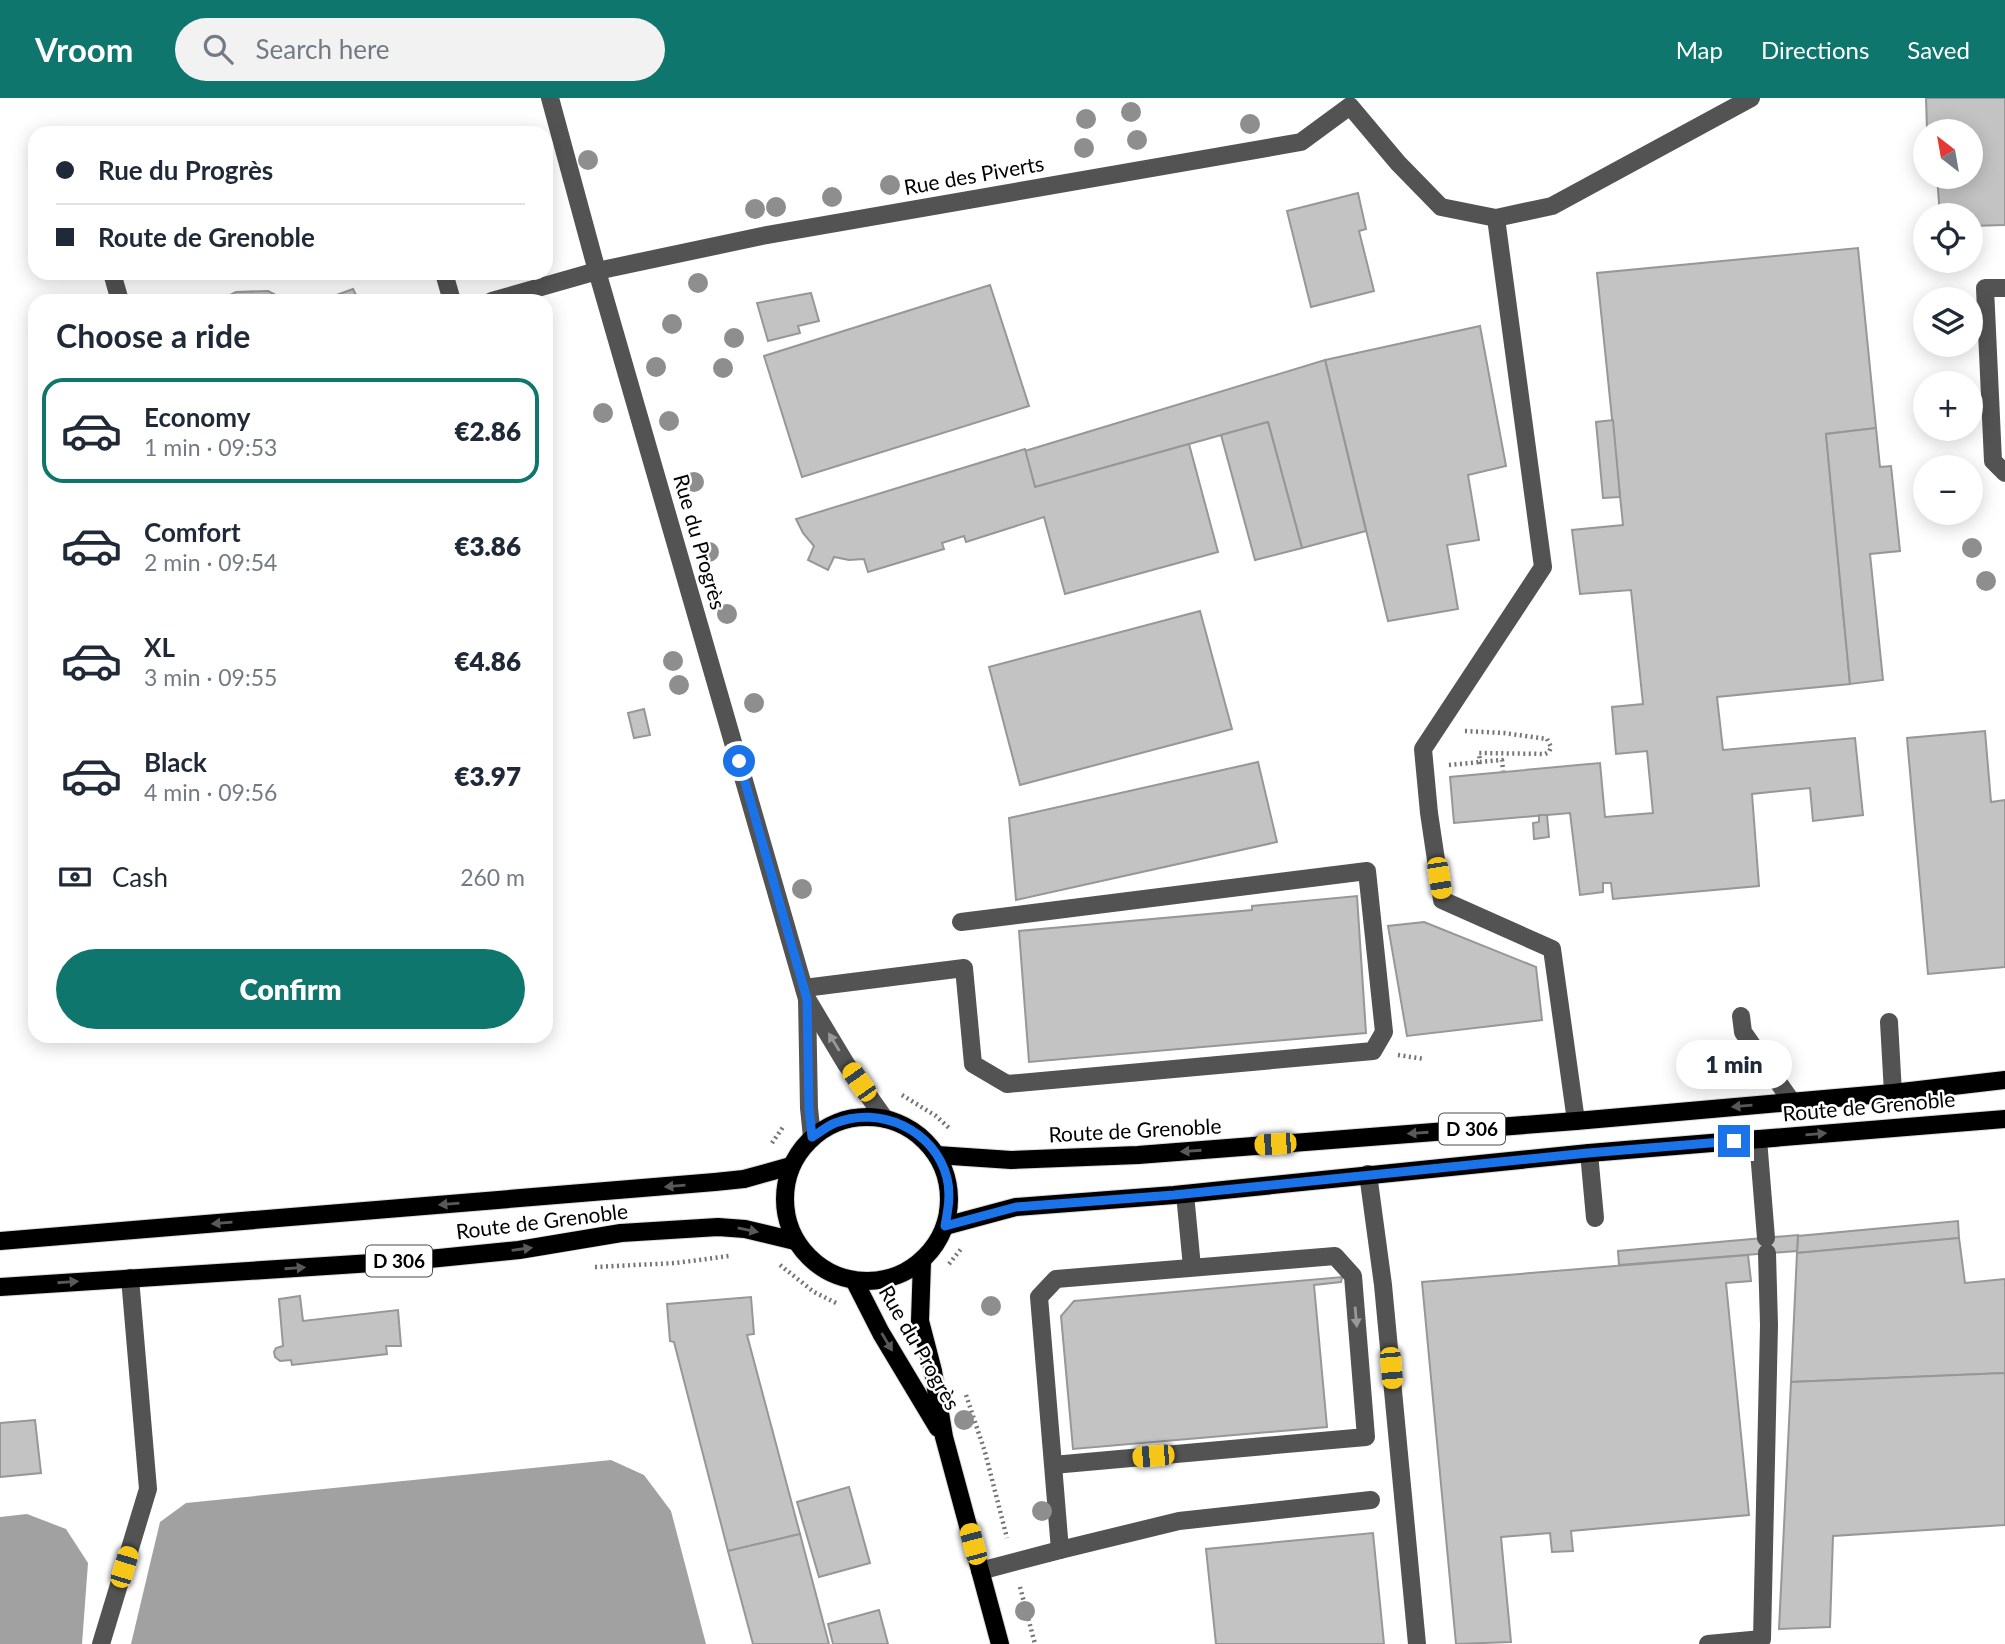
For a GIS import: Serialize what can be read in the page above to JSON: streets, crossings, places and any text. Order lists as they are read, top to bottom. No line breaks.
{"streets":{"main road":["Rue du Progrès","Route de Grenoble","D 306"],"street":["Rue des Piverts"]},"crossings":[["Rue des Piverts","Rue du Progrès"],["Rue du Progrès","Route de Grenoble"]],"north":"top left","page":{"header":"Vroom","search":"Search here","nav":["Map","Directions","Saved"],"map_buttons":["+","−"],"banner":["Rue du Progrès","Route de Grenoble"],"heading":"Choose a ride","list":[{"name":"Economy","note":"1 min · 09:53","value":"€2.86"},{"name":"Comfort","note":"2 min · 09:54","value":"€3.86"},{"name":"XL","note":"3 min · 09:55","value":"€4.86"},{"name":"Black","note":"4 min · 09:56","value":"€3.97"}],"pay":["Cash","260 m"],"buttons":"Confirm","bubble":"1 min"}}
